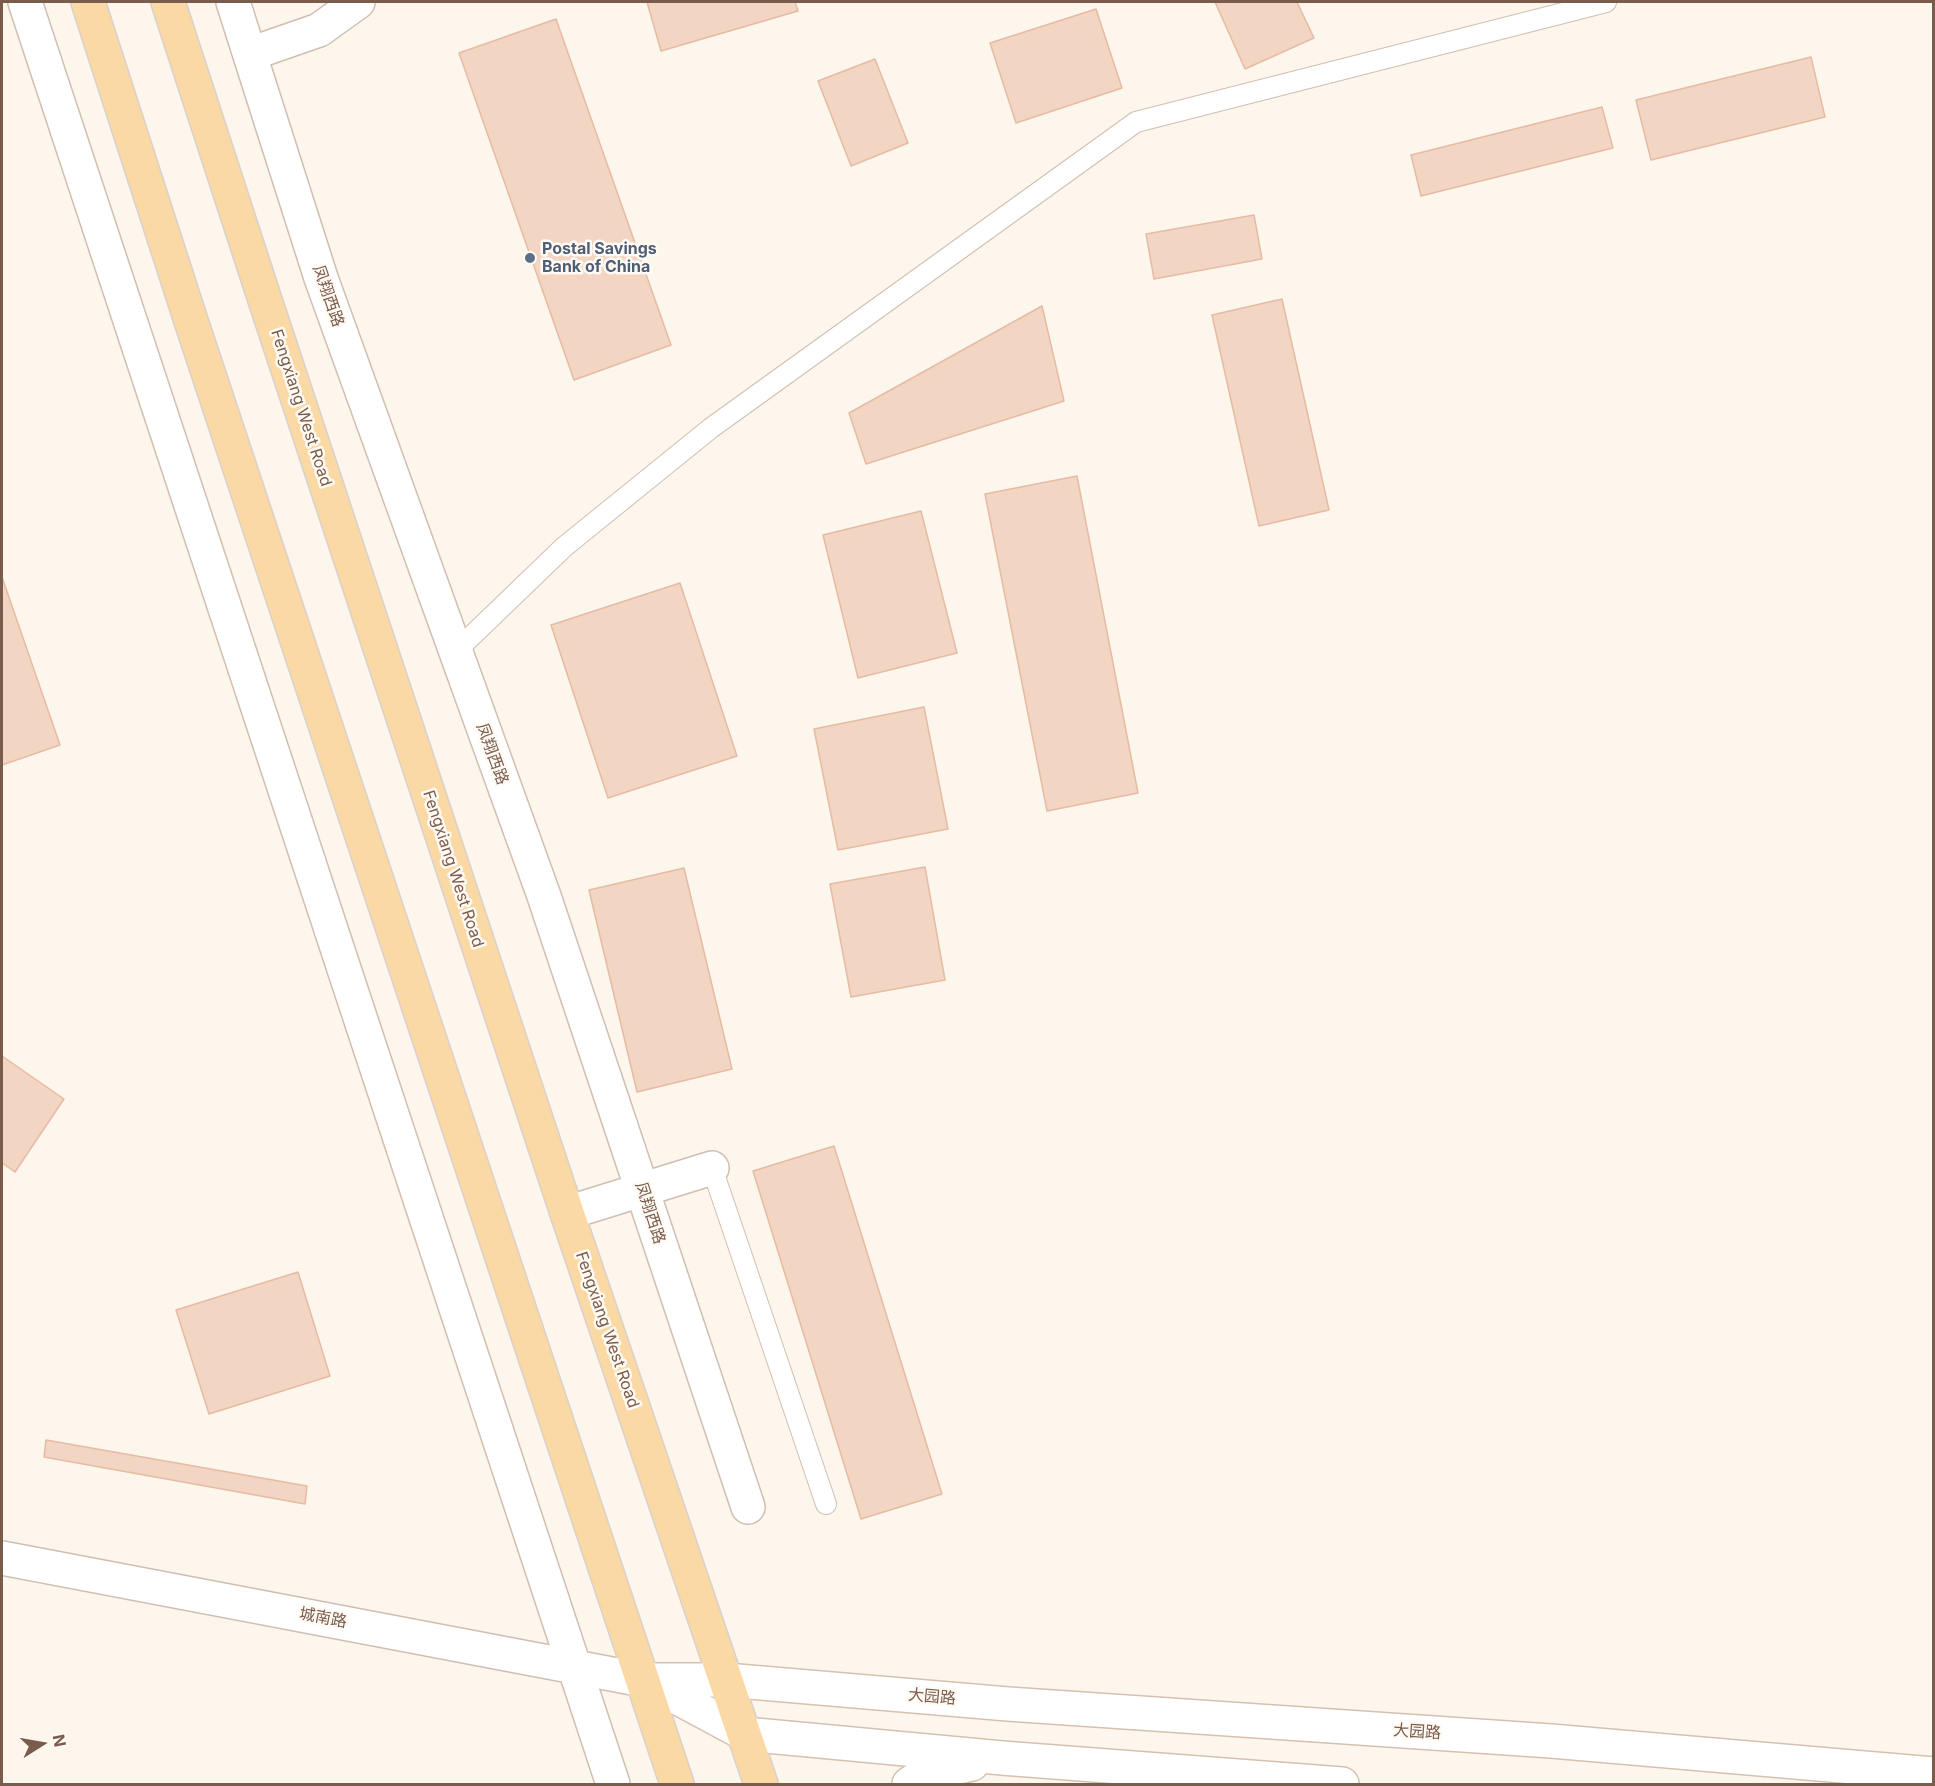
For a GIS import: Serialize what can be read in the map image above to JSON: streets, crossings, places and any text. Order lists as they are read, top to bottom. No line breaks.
{"streets":{"main road":["Fengxiang West Road"],"street":["凤翔西路","城南路","大园路"]},"crossings":[["Fengxiang West Road","大园路"],["城南路","大园路"]],"places":["Postal Savings Bank of China"],"north":"right"}
